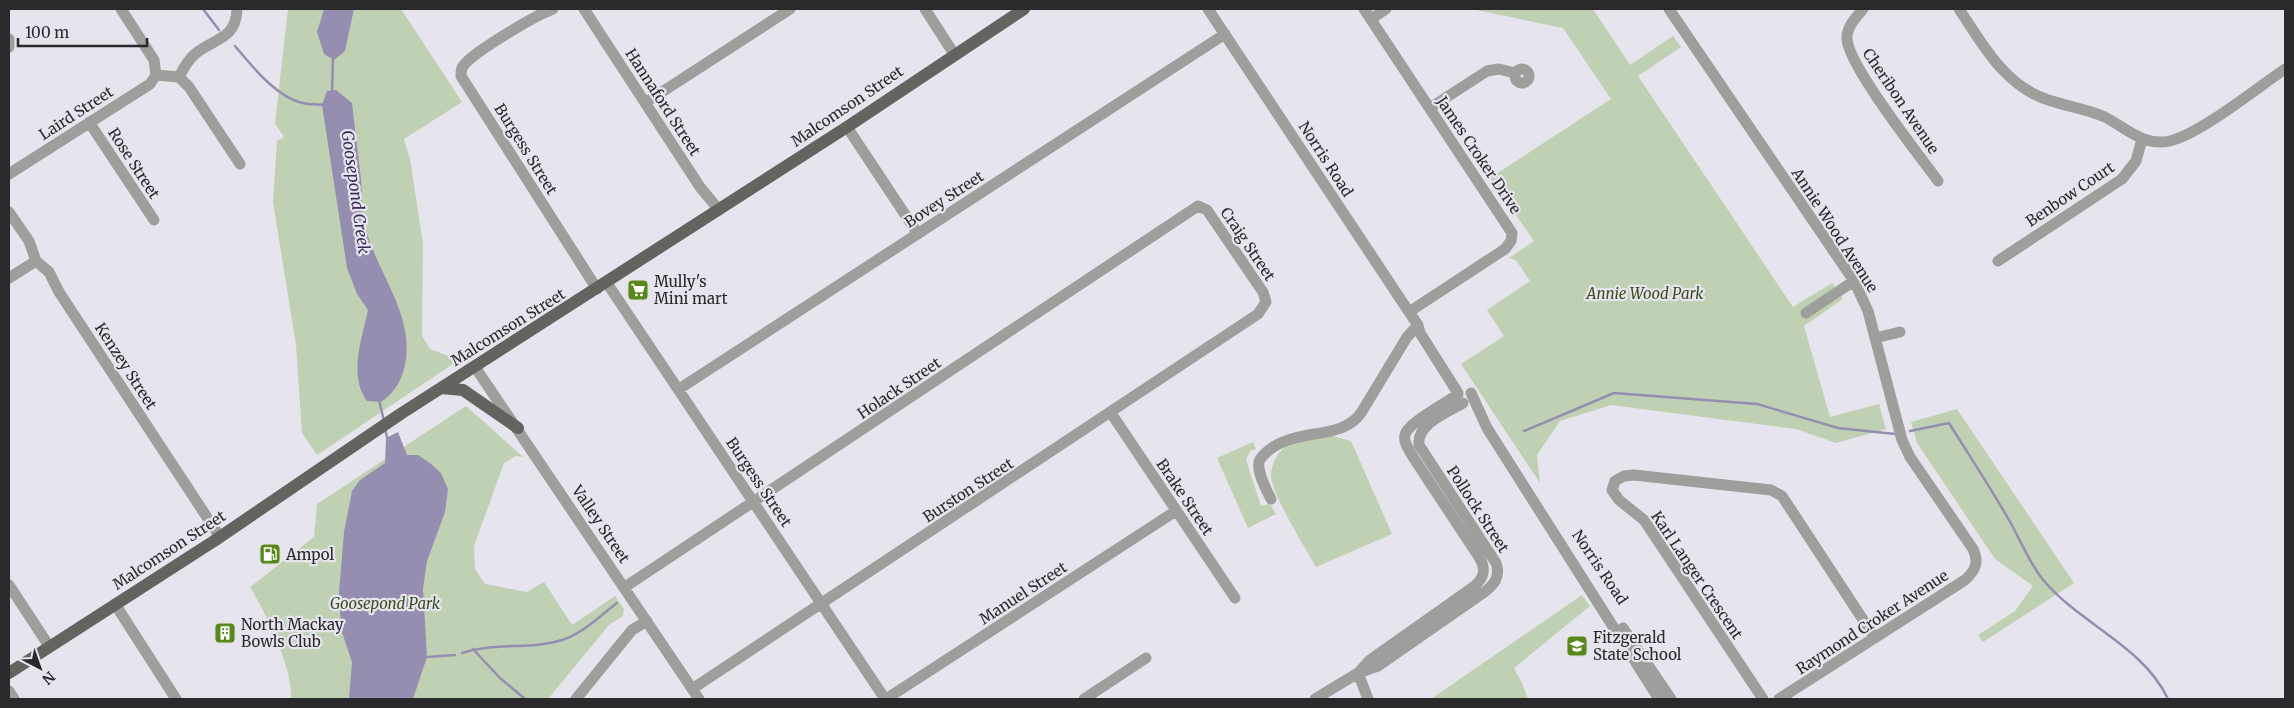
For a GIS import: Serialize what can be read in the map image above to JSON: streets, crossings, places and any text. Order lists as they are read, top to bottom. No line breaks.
{"streets":{"main road":["Malcomson Street"],"street":["Cheribon Avenue","Hannaford Street","Laird Street","Burgess Street","James Croker Drive","Norris Road","Rose Street","Benbow Court","Bovey Street","Annie Wood Avenue","Craig Street","Kenzey Street","Holack Street","Burston Street","Brake Street","Pollock Street","Valley Street","Karl Langer Crescent","Manuel Street","Raymond Croker Avenue"]},"crossings":[["Hannaford Street","Malcomson Street"],["Malcomson Street","Burgess Street"],["Malcomson Street","Kenzey Street"],["Malcomson Street","Valley Street"],["Laird Street","Rose Street"],["Burgess Street","Bovey Street"],["Burgess Street","Holack Street"],["Burgess Street","Burston Street"],["Burgess Street","Manuel Street"],["James Croker Drive","Norris Road"],["Norris Road","Bovey Street"],["Annie Wood Avenue","Raymond Croker Avenue"],["Craig Street","Holack Street"],["Craig Street","Burston Street"],["Holack Street","Valley Street"],["Burston Street","Brake Street"],["Burston Street","Valley Street"],["Brake Street","Manuel Street"],["Karl Langer Crescent","Raymond Croker Avenue"]],"water":["Goosepond Creek"],"parks":["Annie Wood Park","Goosepond Park"],"places":{"supermarket":["Mully's Mini mart"],"fuel station":["Ampol"],"building":["North Mackay Bowls Club"],"school or university":["Fitzgerald State School"]},"scale_bar":"100 m","north":"bottom right"}
